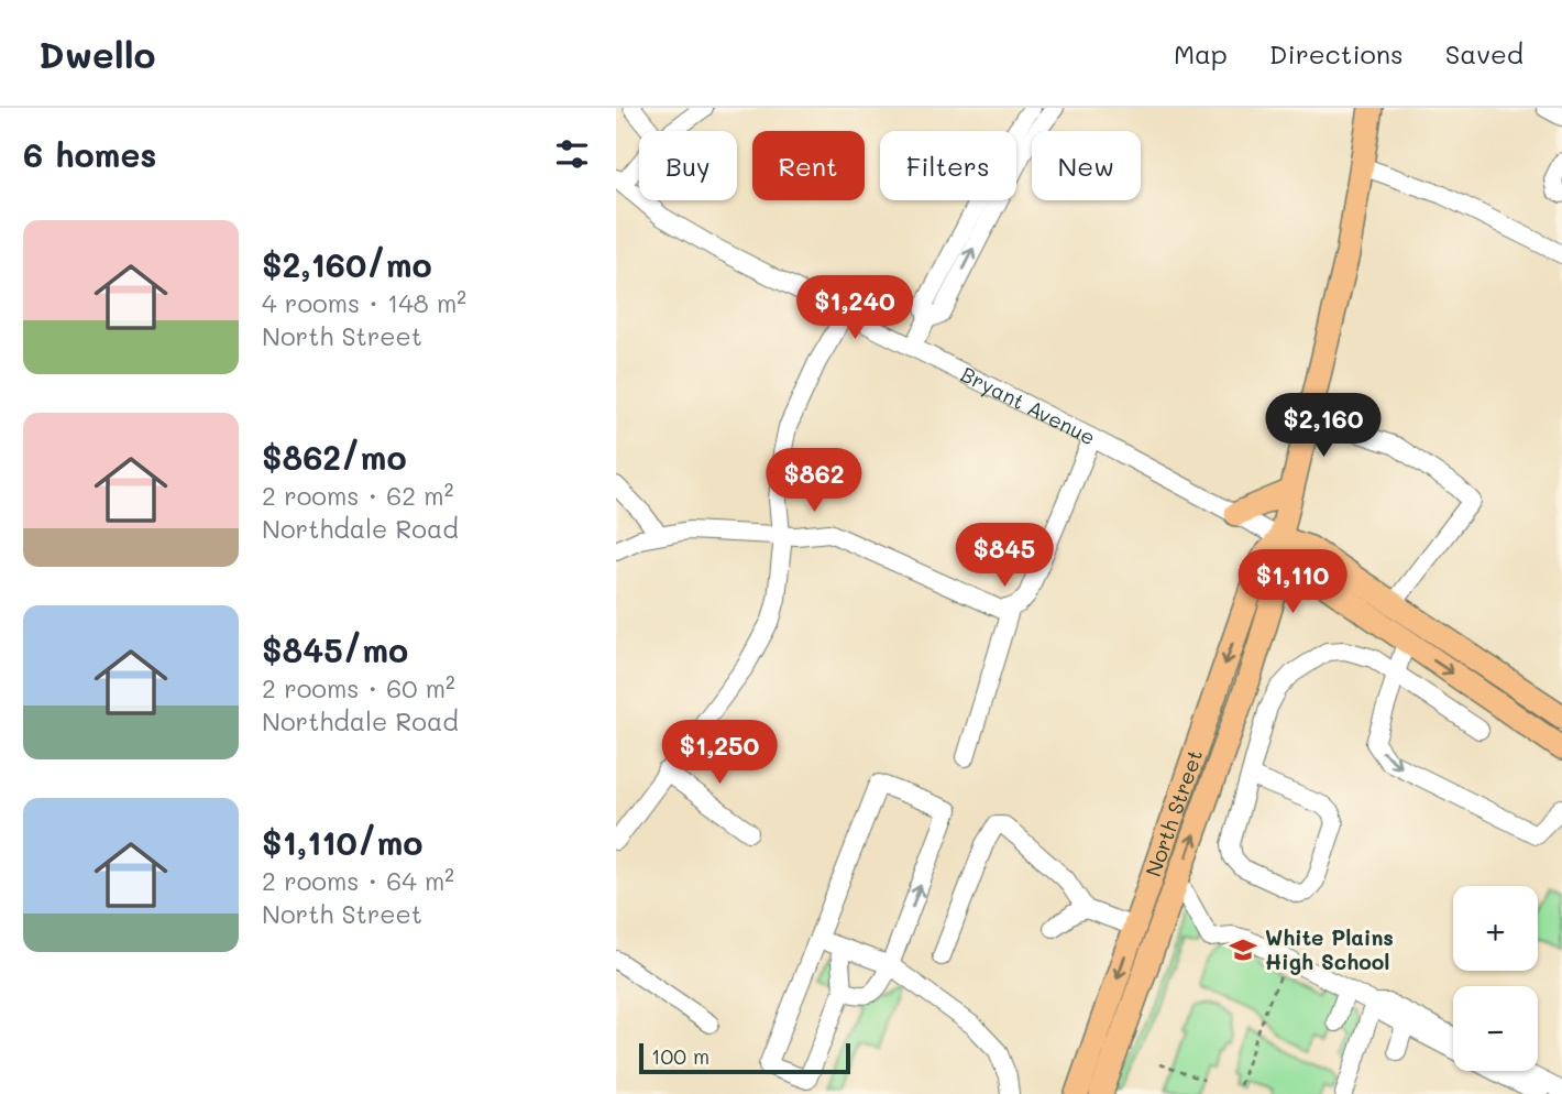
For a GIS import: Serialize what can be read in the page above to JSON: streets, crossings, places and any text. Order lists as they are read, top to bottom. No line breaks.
{"streets":{"main road":["Bryant Avenue","North Street"]},"crossings":[["Bryant Avenue","North Street"]],"places":{"school or university":["White Plains High School"]},"scale_bar":"100 m","page":{"header":"Dwello","nav":["Map","Directions","Saved"],"heading":"6 homes","chip":["Buy","Rent","Filters","New"],"list":[{"name":"$2,160/mo","note":"4 rooms · 148 m² · North Street"},{"name":"$862/mo","note":"2 rooms · 62 m² · Northdale Road"},{"name":"$845/mo","note":"2 rooms · 60 m² · Northdale Road"},{"name":"$1,110/mo","note":"2 rooms · 64 m² · North Street"}],"price":["$1,240","$2,160","$862","$845","$1,110","$1,250"],"map_buttons":["+","−"],"scale":"100 m"}}
